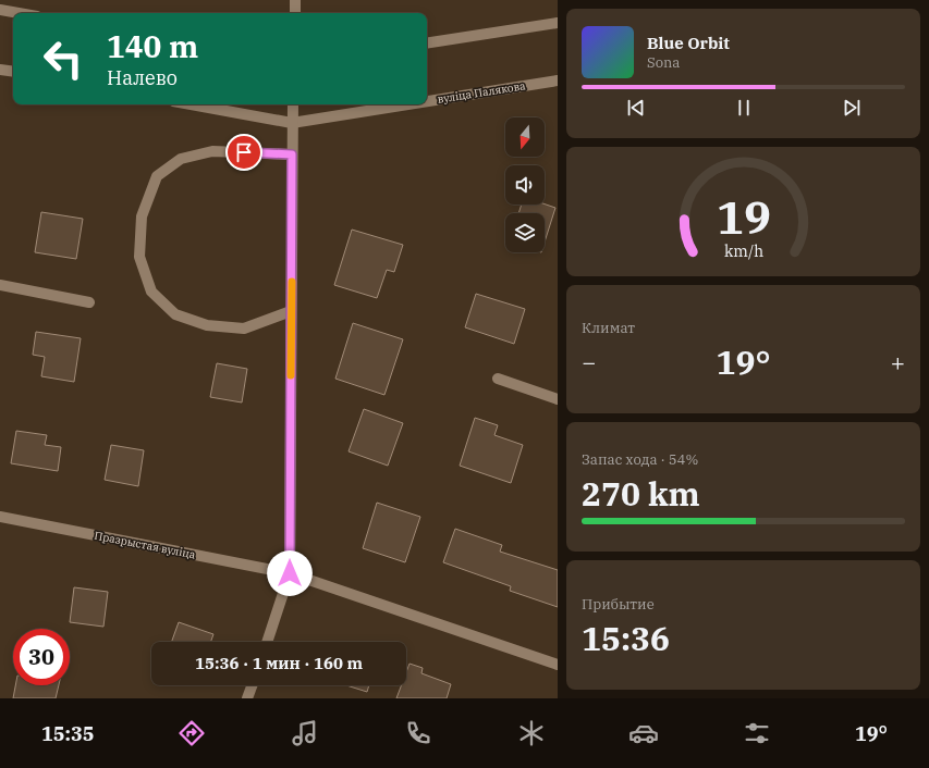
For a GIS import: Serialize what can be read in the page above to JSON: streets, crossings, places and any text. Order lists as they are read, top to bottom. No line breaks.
{"streets":{"street":["вуліца Палякова","Празрыстая вуліца"]},"north":"bottom","page":{"turn":["140 m","Налево"],"song":["Blue Orbit","Sona"],"tile":["Климат",["Запас хода · 54%","270 km"],["Прибытие","15:36"]],"heat":["−","19°","+"],"limit":"30","trip":"15:36 · 1 мин · 160 m","tabs":["15:35","19°"],"gauge":["19","km/h"]}}
